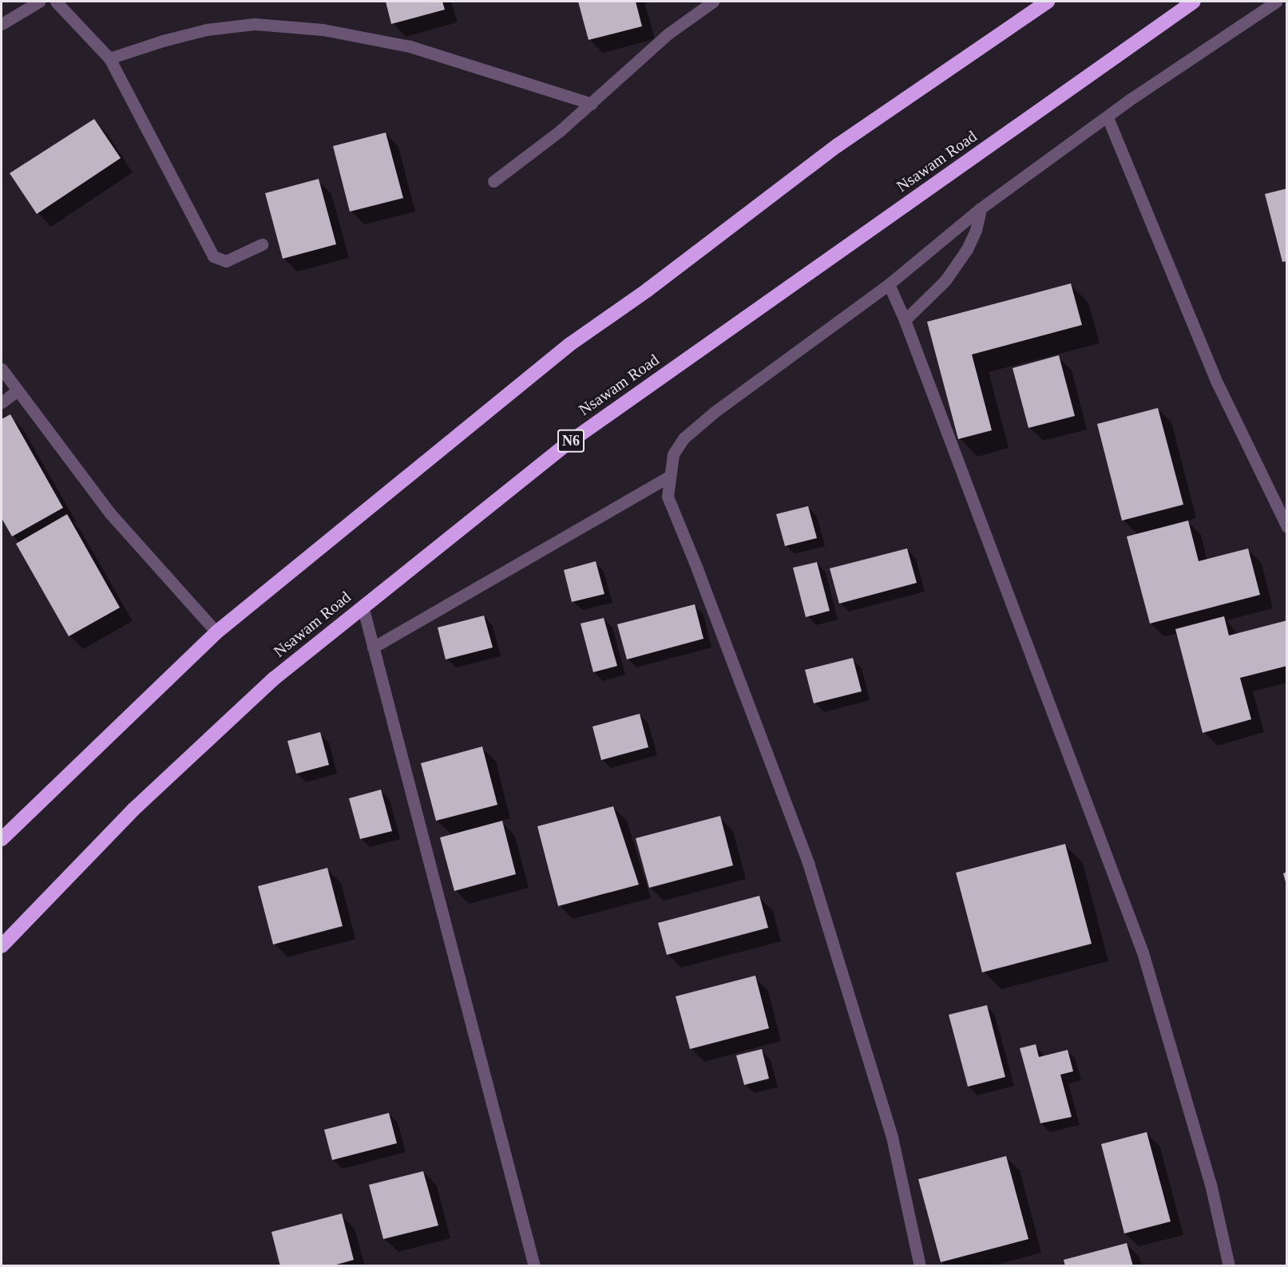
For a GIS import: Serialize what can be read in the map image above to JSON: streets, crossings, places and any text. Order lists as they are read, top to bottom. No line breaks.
{"streets":{"highway":["Nsawam Road","N6"]}}
